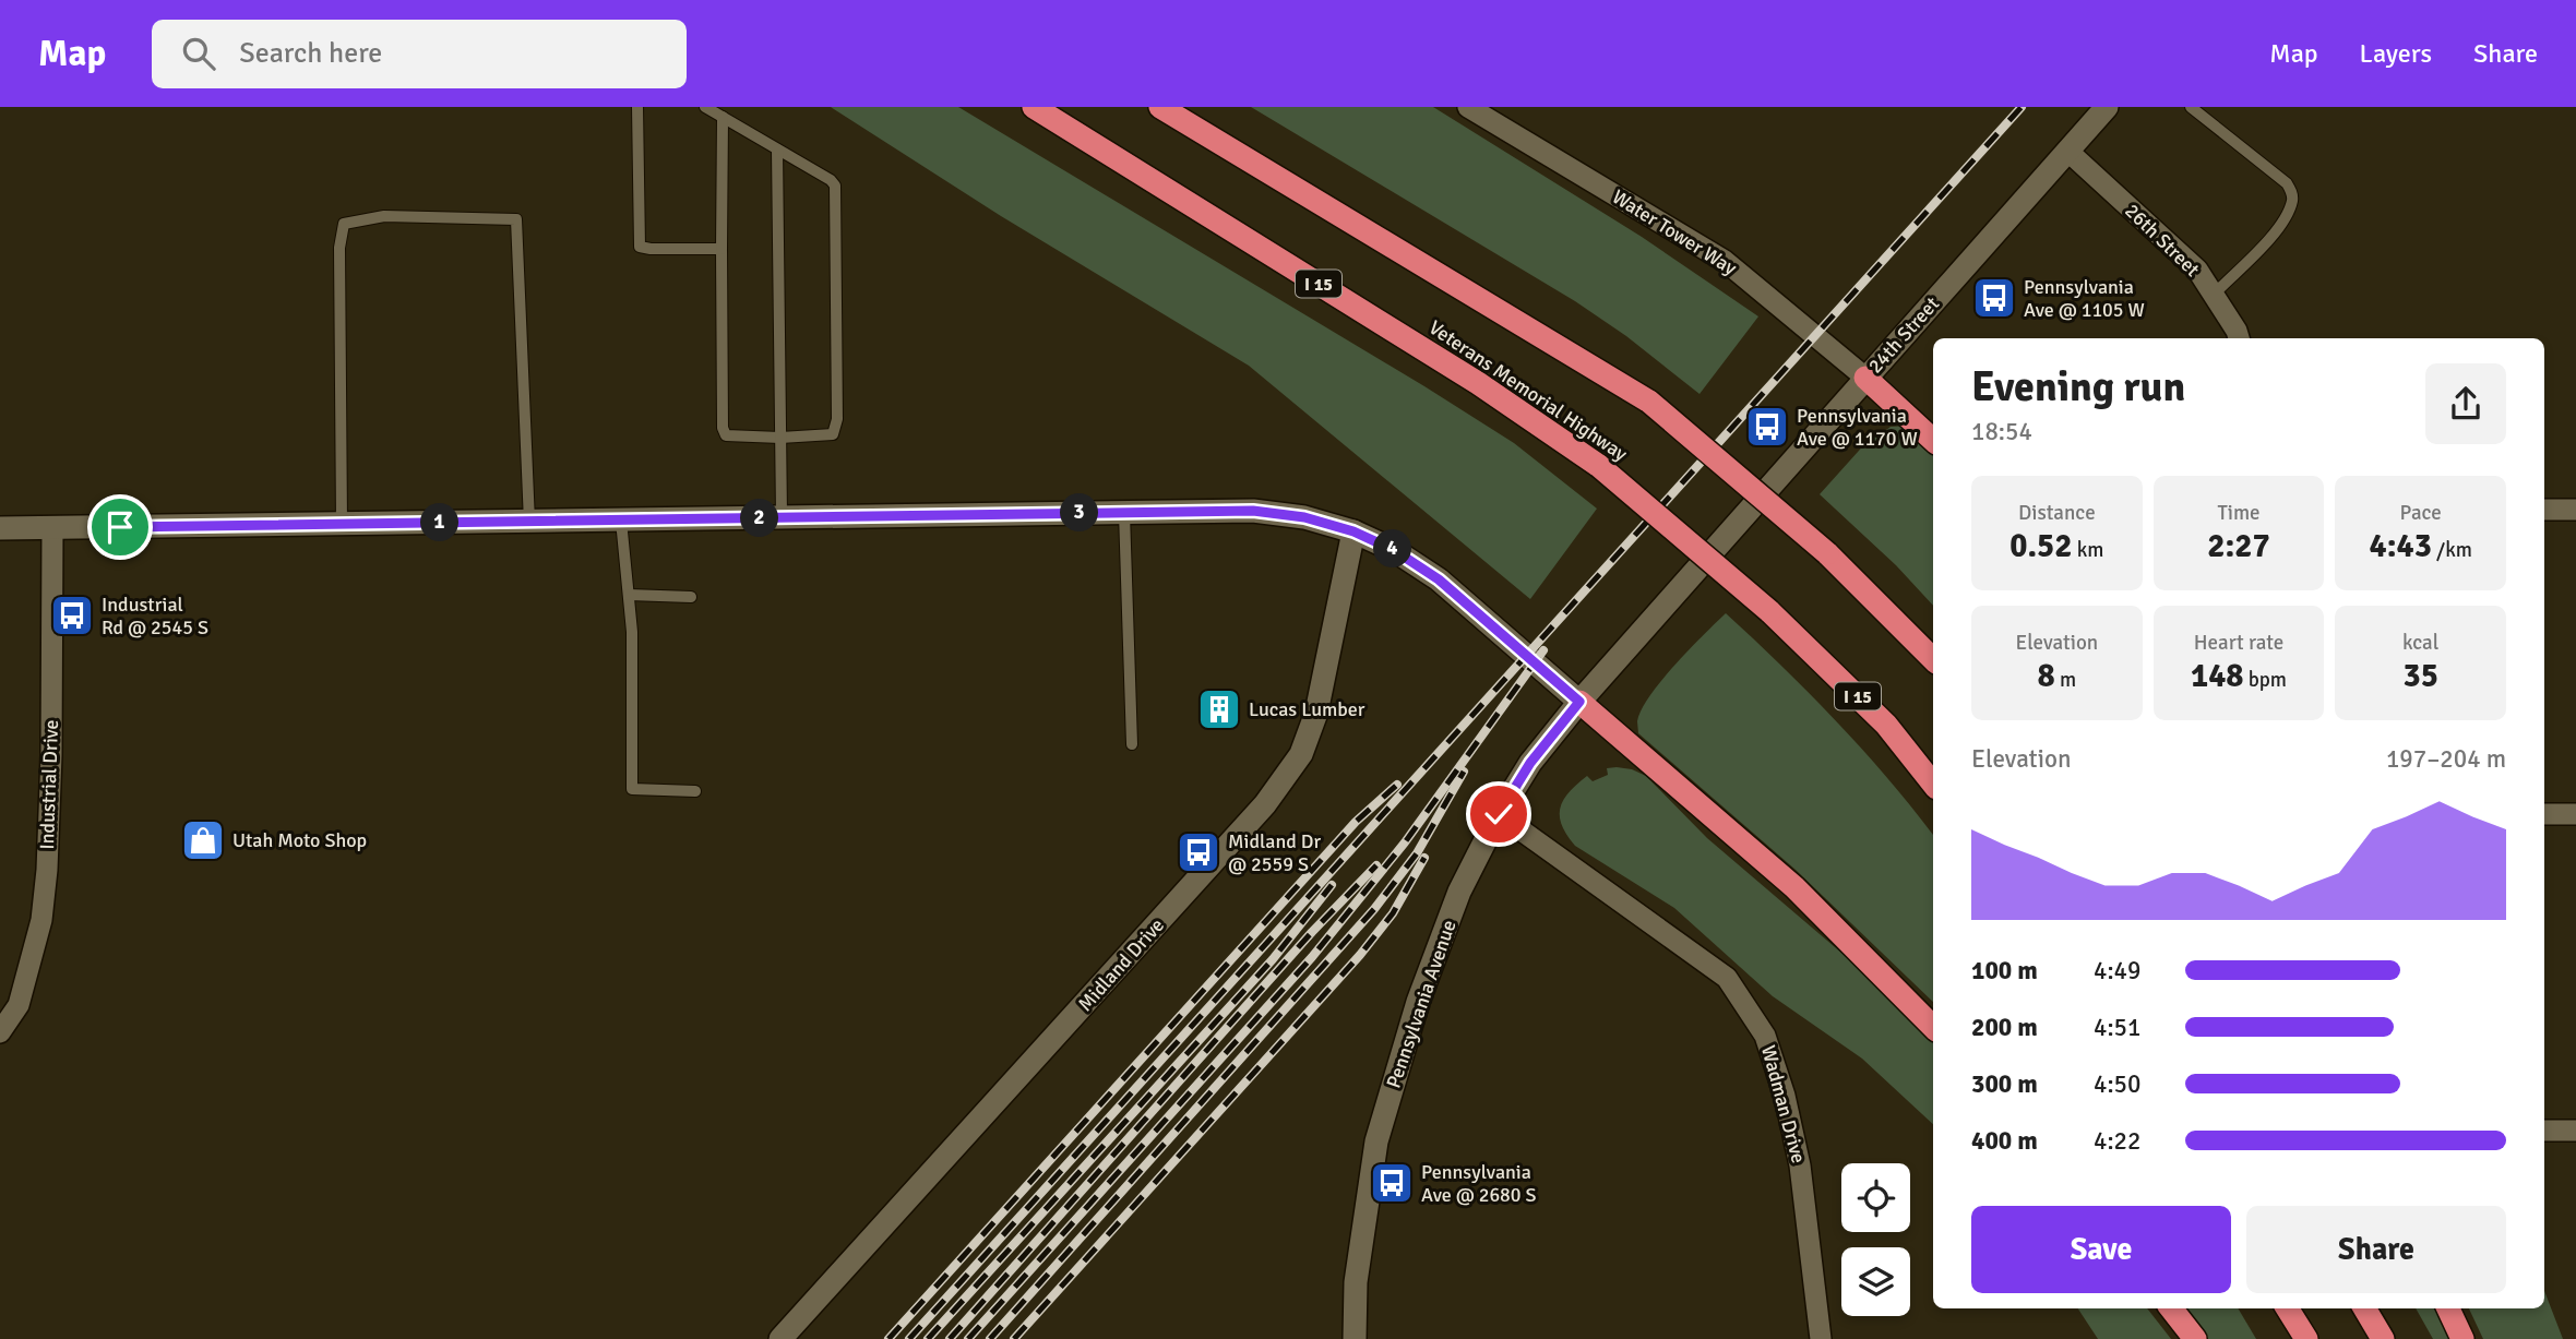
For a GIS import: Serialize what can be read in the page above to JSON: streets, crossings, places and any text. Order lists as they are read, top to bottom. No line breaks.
{"streets":{"highway":["I 15","Veterans Memorial Highway"],"main road":["24th Street","Midland Drive","Pennsylvania Avenue"],"street":["Water Tower Way","26th Street","Industrial Drive","Wadman Drive"]},"crossings":[["Water Tower Way","24th Street"],["26th Street","24th Street"],["24th Street","Pennsylvania Avenue"],["Pennsylvania Avenue","Wadman Drive"]],"places":{"bus stop":["Pennsylvania Ave @ 1105 W","Pennsylvania Ave @ 1170 W","Industrial Rd @ 2545 S","Midland Dr @ 2559 S","Pennsylvania Ave @ 2680 S"],"building":["Lucas Lumber"],"shop":["Utah Moto Shop"]},"page":{"header":"Map","search":"Search here","nav":["Map","Layers","Share"],"heading":["Evening run","18:54"],"stats":[["Distance","0.52 km"],["Time","2:27"],["Pace","4:43 /km"],["Elevation","8 m"],["Heart rate","148 bpm"],["kcal","35"]],"pins":["3","2","1","4"],"chart":["Elevation","197–204 m"],"list":[{"name":"100 m","note":"4:49"},{"name":"200 m","note":"4:51"},{"name":"300 m","note":"4:50"},{"name":"400 m","note":"4:22"}],"buttons":["Save","Share"]}}
